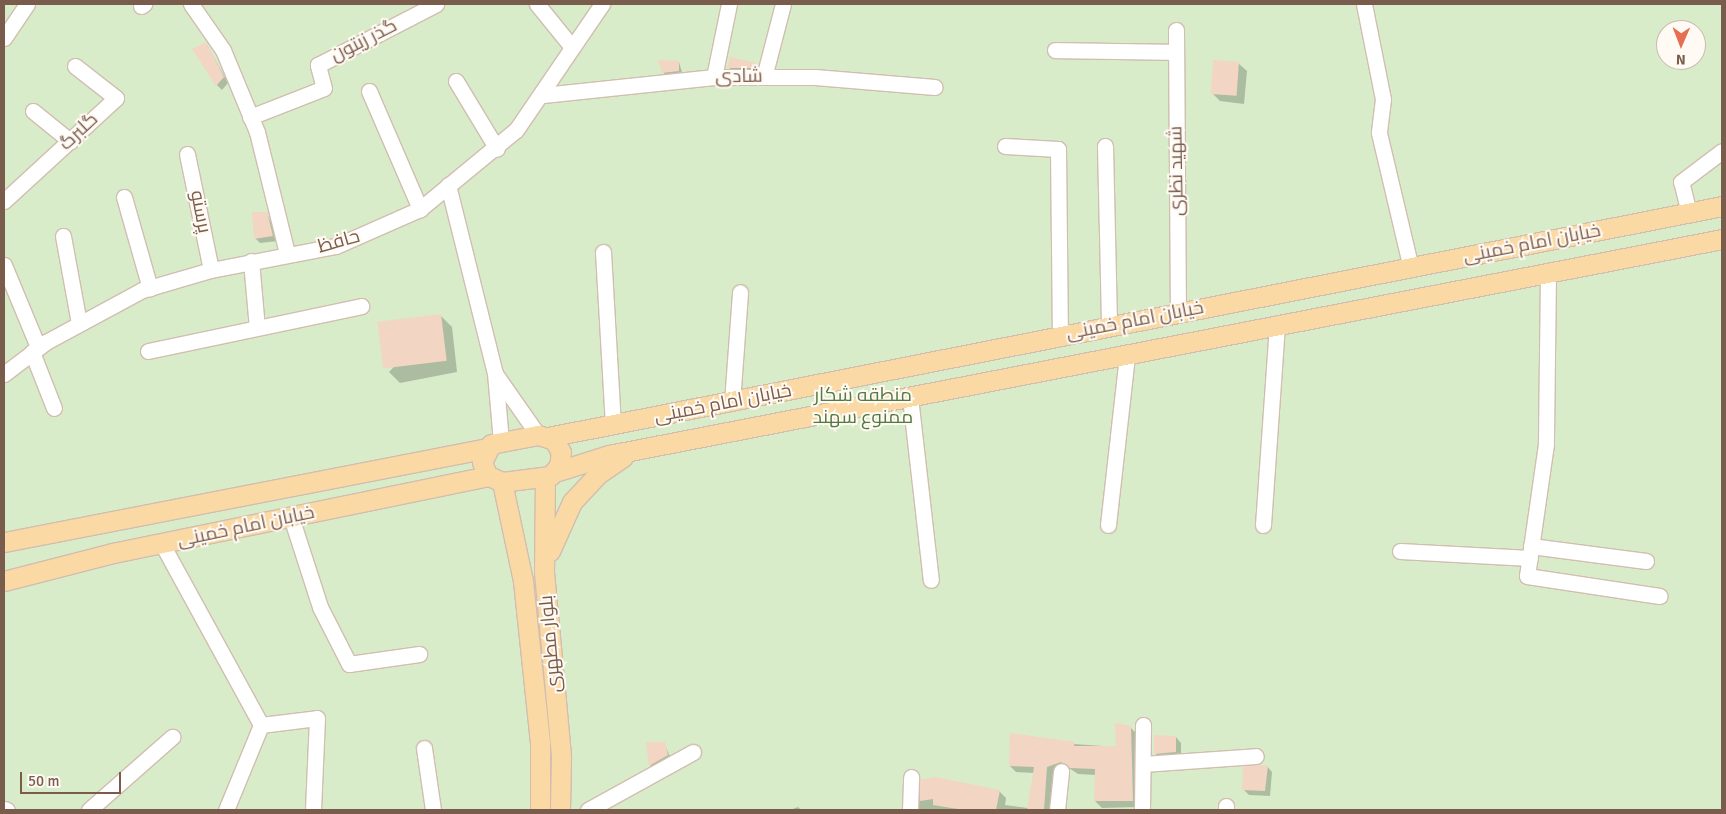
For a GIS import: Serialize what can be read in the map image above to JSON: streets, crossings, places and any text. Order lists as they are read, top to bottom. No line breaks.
{"streets":{"main road":["خیابان امام خمینی","بلوار مطهری"],"street":["گذر زیتون","شادی","گلبرگ","شهید نظری","پرستو","حافظ"]},"crossings":[["شادی","حافظ"],["شهید نظری","خیابان امام خمینی"],["پرستو","حافظ"],["خیابان امام خمینی","بلوار مطهری"]],"parks":["منطقه شکار ممنوع سهند"],"scale_bar":"50 m","north":"bottom"}
